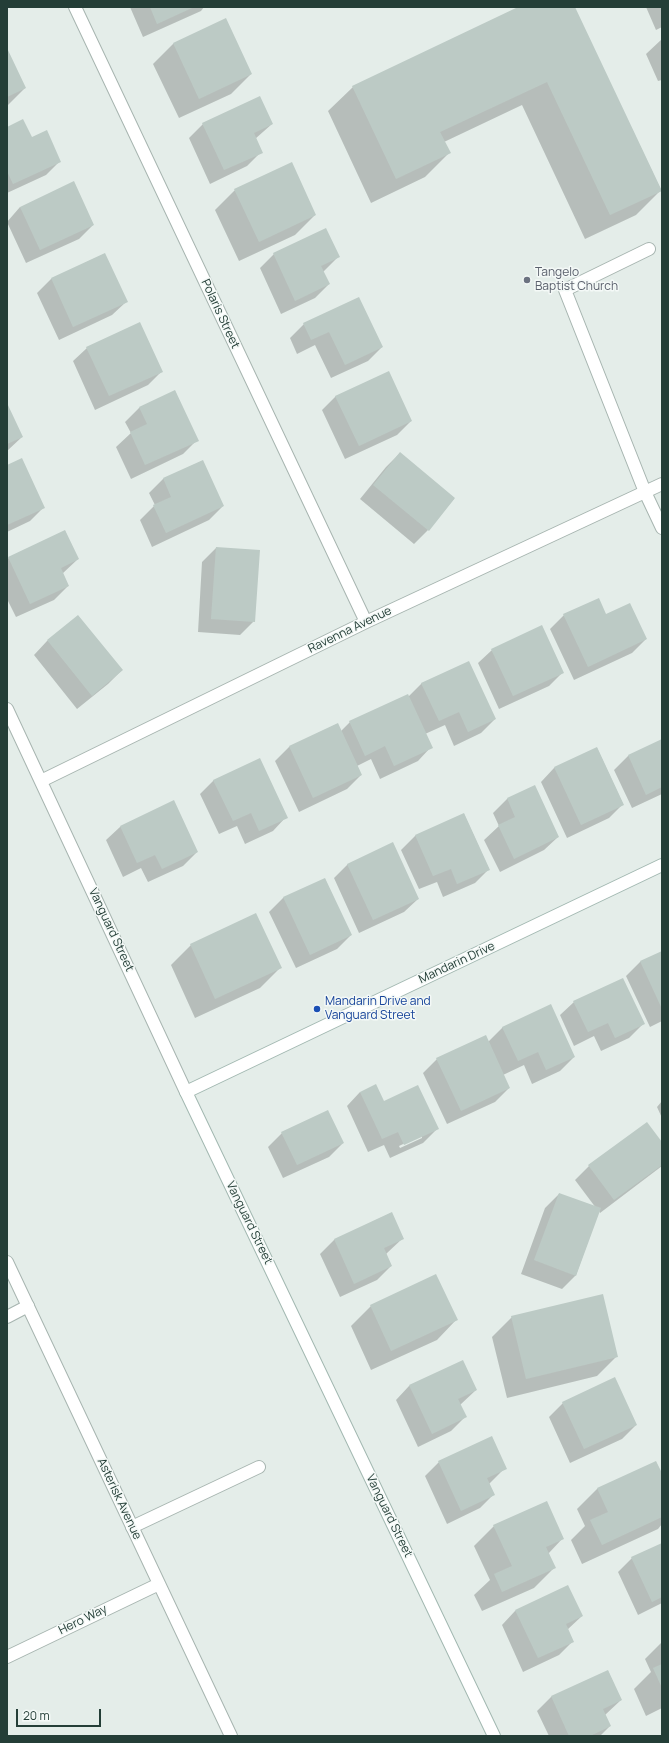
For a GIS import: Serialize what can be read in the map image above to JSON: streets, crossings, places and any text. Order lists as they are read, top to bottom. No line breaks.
{"streets":{"street":["Polaris Street","Ravenna Avenue","Vanguard Street","Mandarin Drive","Asterisk Avenue","Hero Way"]},"crossings":[["Polaris Street","Ravenna Avenue"],["Ravenna Avenue","Vanguard Street"],["Vanguard Street","Mandarin Drive"],["Asterisk Avenue","Hero Way"]],"places":["Tangelo Baptist Church","Mandarin Drive and Vanguard Street"],"scale_bar":"20 m"}
